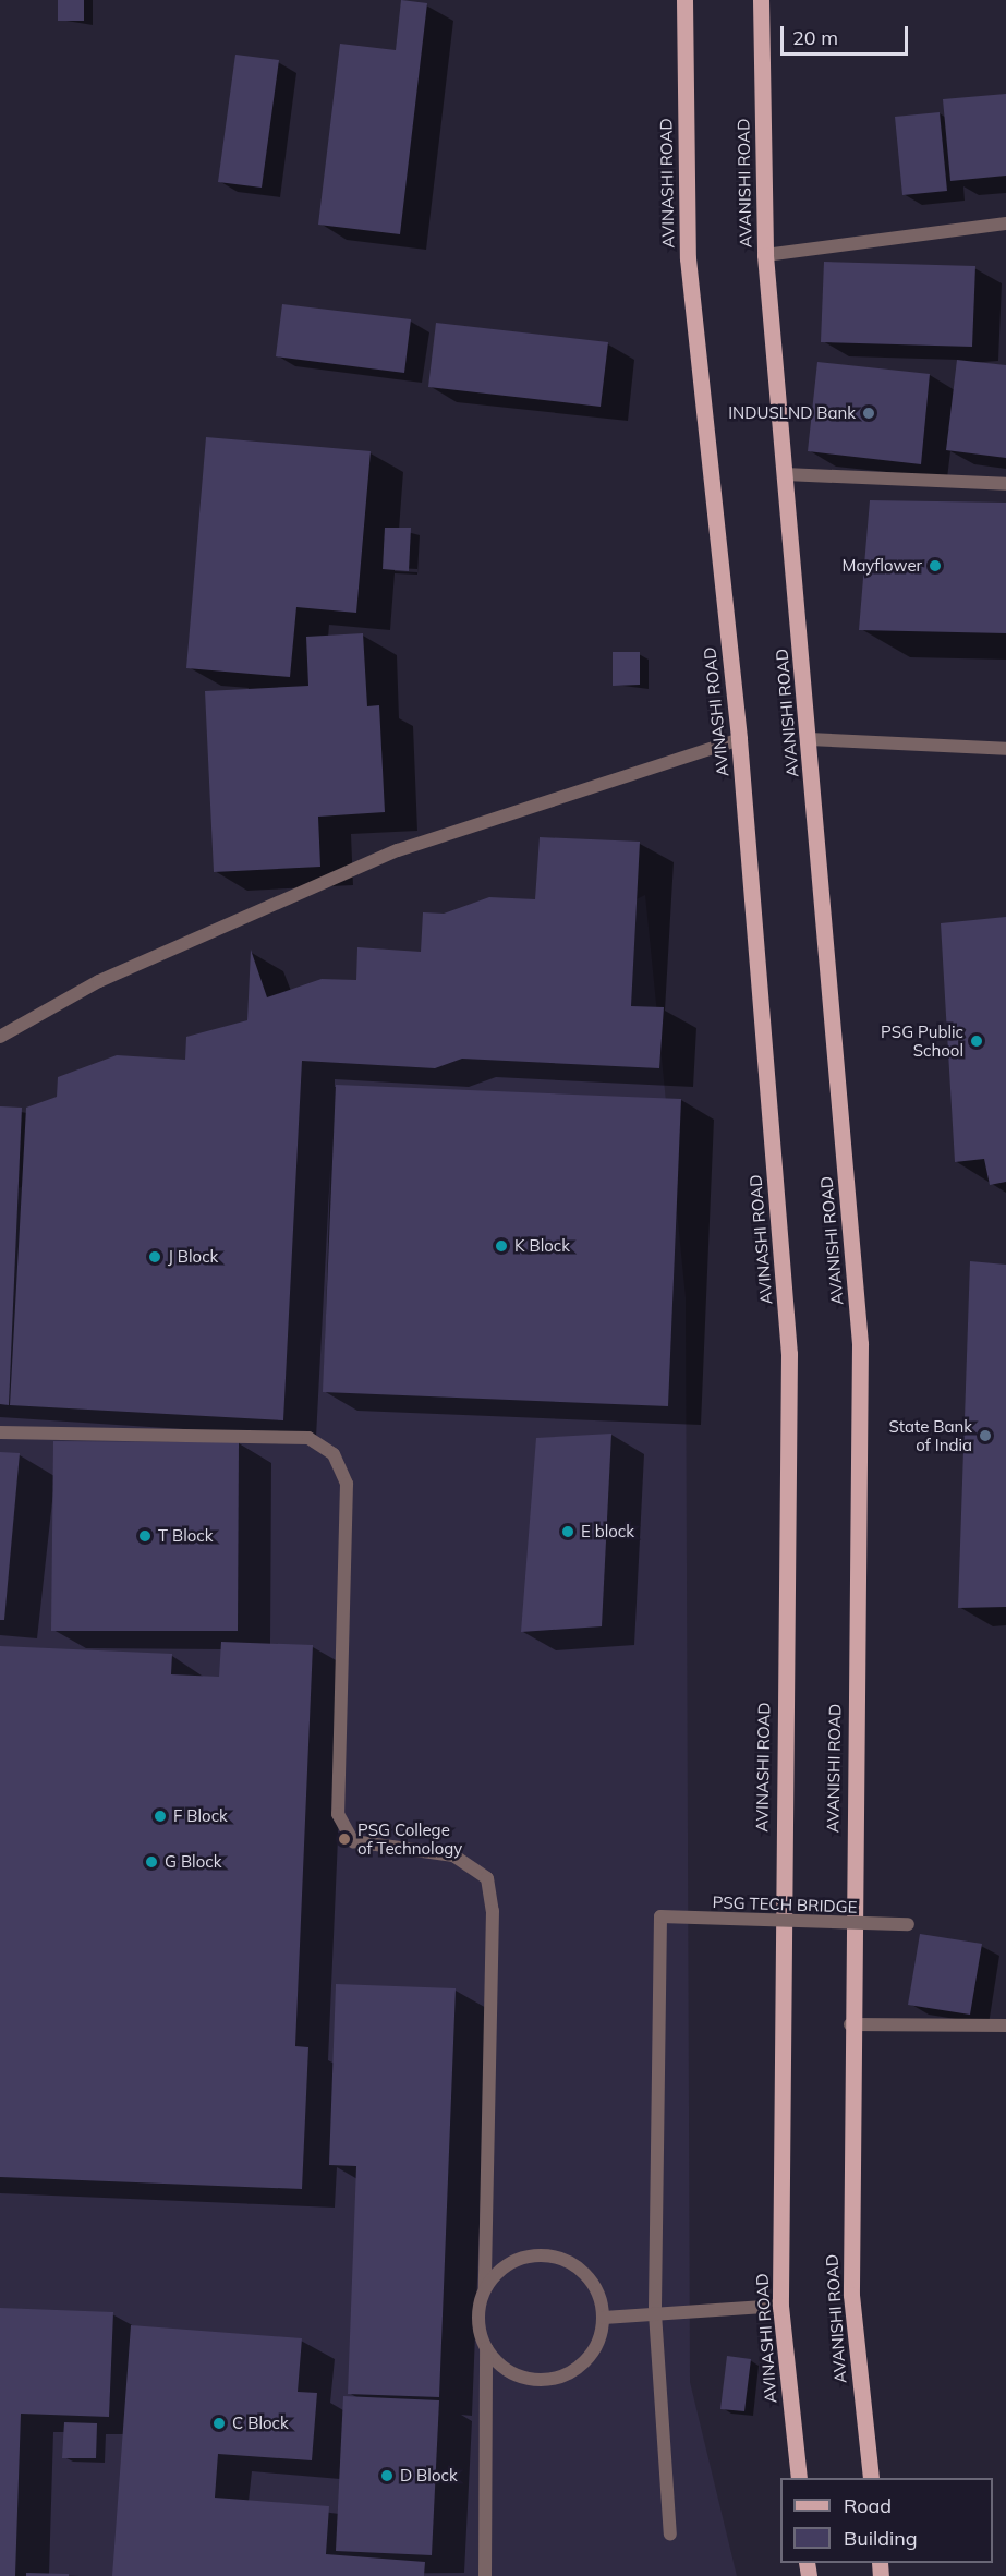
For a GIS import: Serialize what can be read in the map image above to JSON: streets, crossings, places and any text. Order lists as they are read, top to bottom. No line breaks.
{"streets":{"main road":["AVINASHI ROAD","AVANISHI ROAD"],"street":["PSG TECH BRIDGE"]},"places":["INDUSLND Bank","Mayflower","PSG Public School","K Block","J Block","State Bank of India","E block","T Block","F Block","PSG College of Technology","G Block","C Block","D Block"],"legend":["Road","Building"],"scale_bar":"20 m"}
